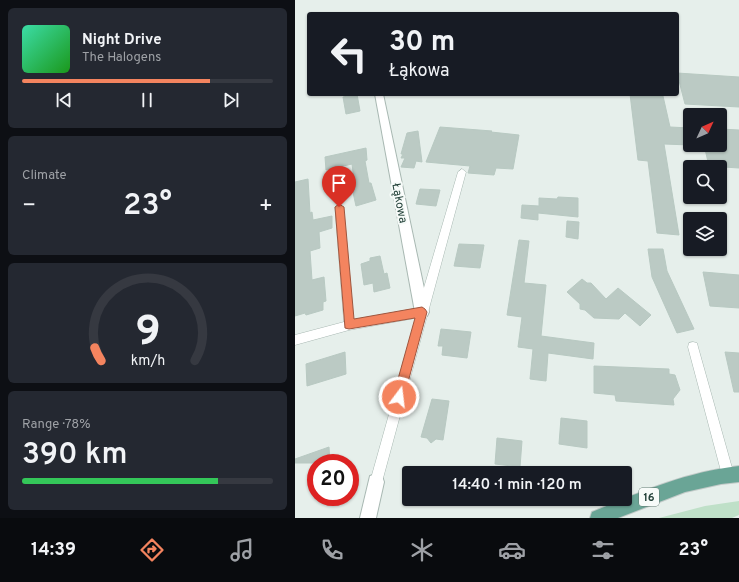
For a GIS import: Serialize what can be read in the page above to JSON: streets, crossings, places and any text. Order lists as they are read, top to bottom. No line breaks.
{"streets":{"main road":["16"],"street":["Łąkowa"]},"north":"top right","page":{"turn":["30 m","Łąkowa"],"song":["Night Drive","The Halogens"],"tile":["Climate",["Range · 78%","390 km"]],"heat":["−","23°","+"],"limit":"20","trip":"14:40 · 1 min · 120 m","tabs":["14:39","23°"],"gauge":["9","km/h"]}}
